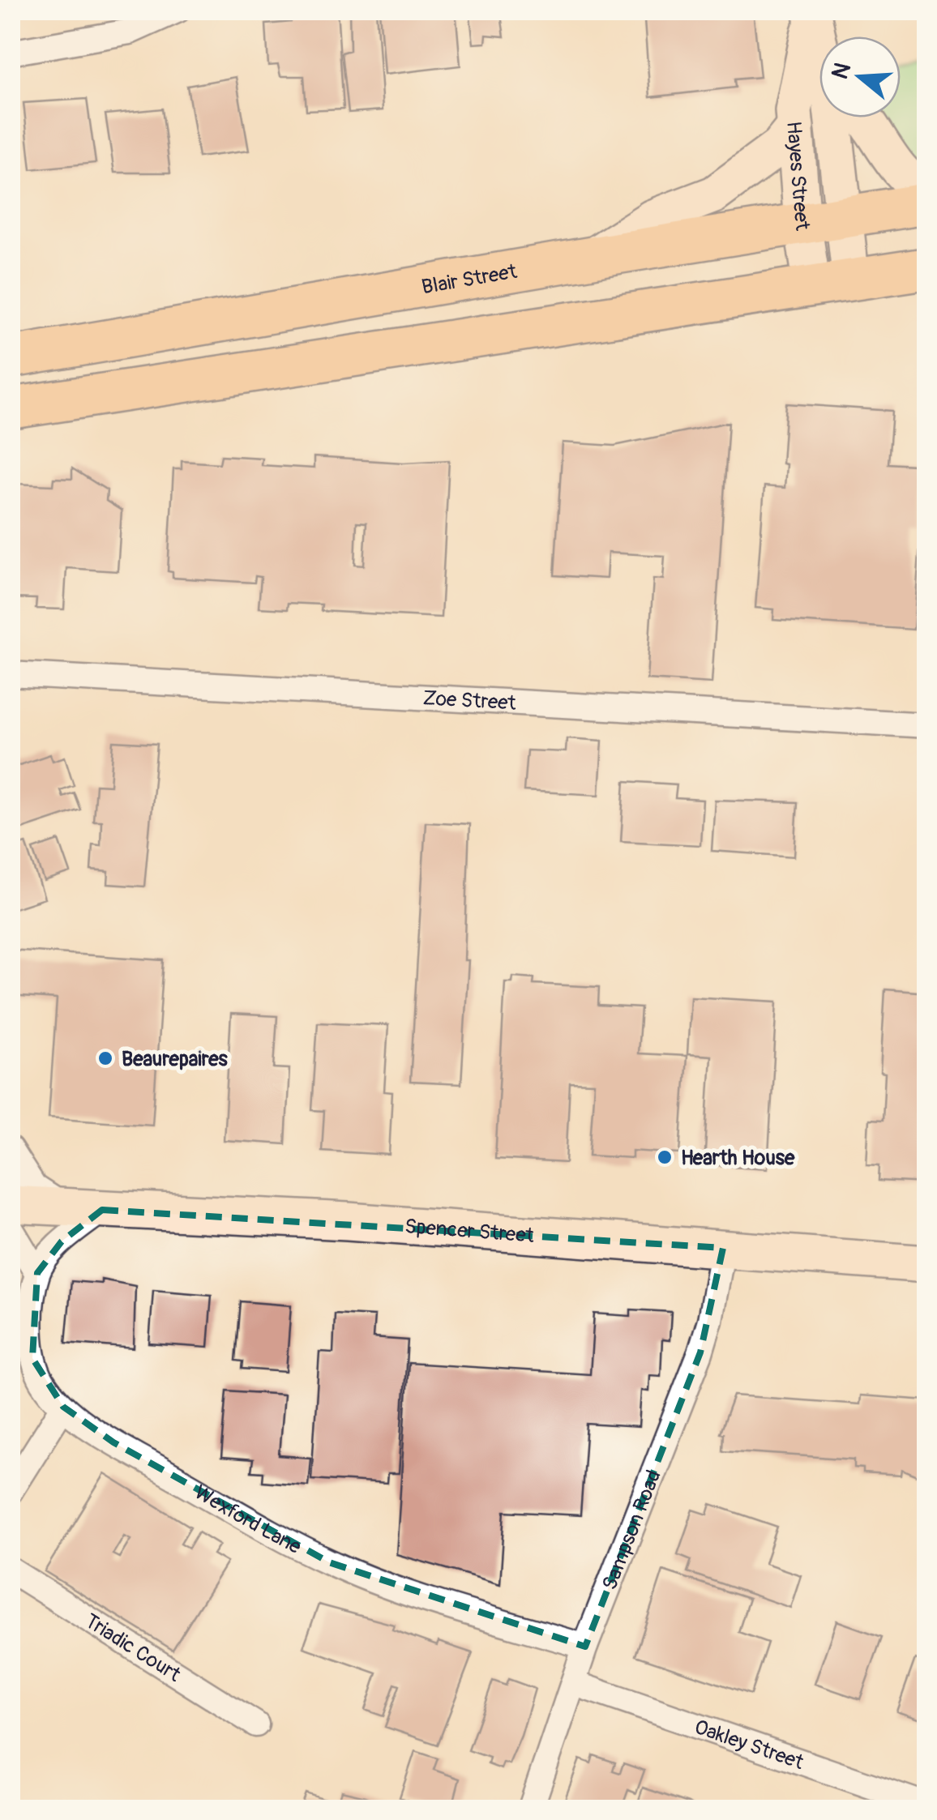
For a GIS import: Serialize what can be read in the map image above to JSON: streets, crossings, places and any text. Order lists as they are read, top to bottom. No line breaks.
{"streets":{"main road":["Blair Street"],"street":["Hayes Street","Zoe Street","Spencer Street","Wexford Lane","Sampson Road","Triadic Court","Oakley Street"]},"crossings":[["Hayes Street","Blair Street"],["Spencer Street","Sampson Road"],["Wexford Lane","Sampson Road"],["Sampson Road","Oakley Street"]],"places":["Beaurepaires","Hearth House"],"north":"left"}
